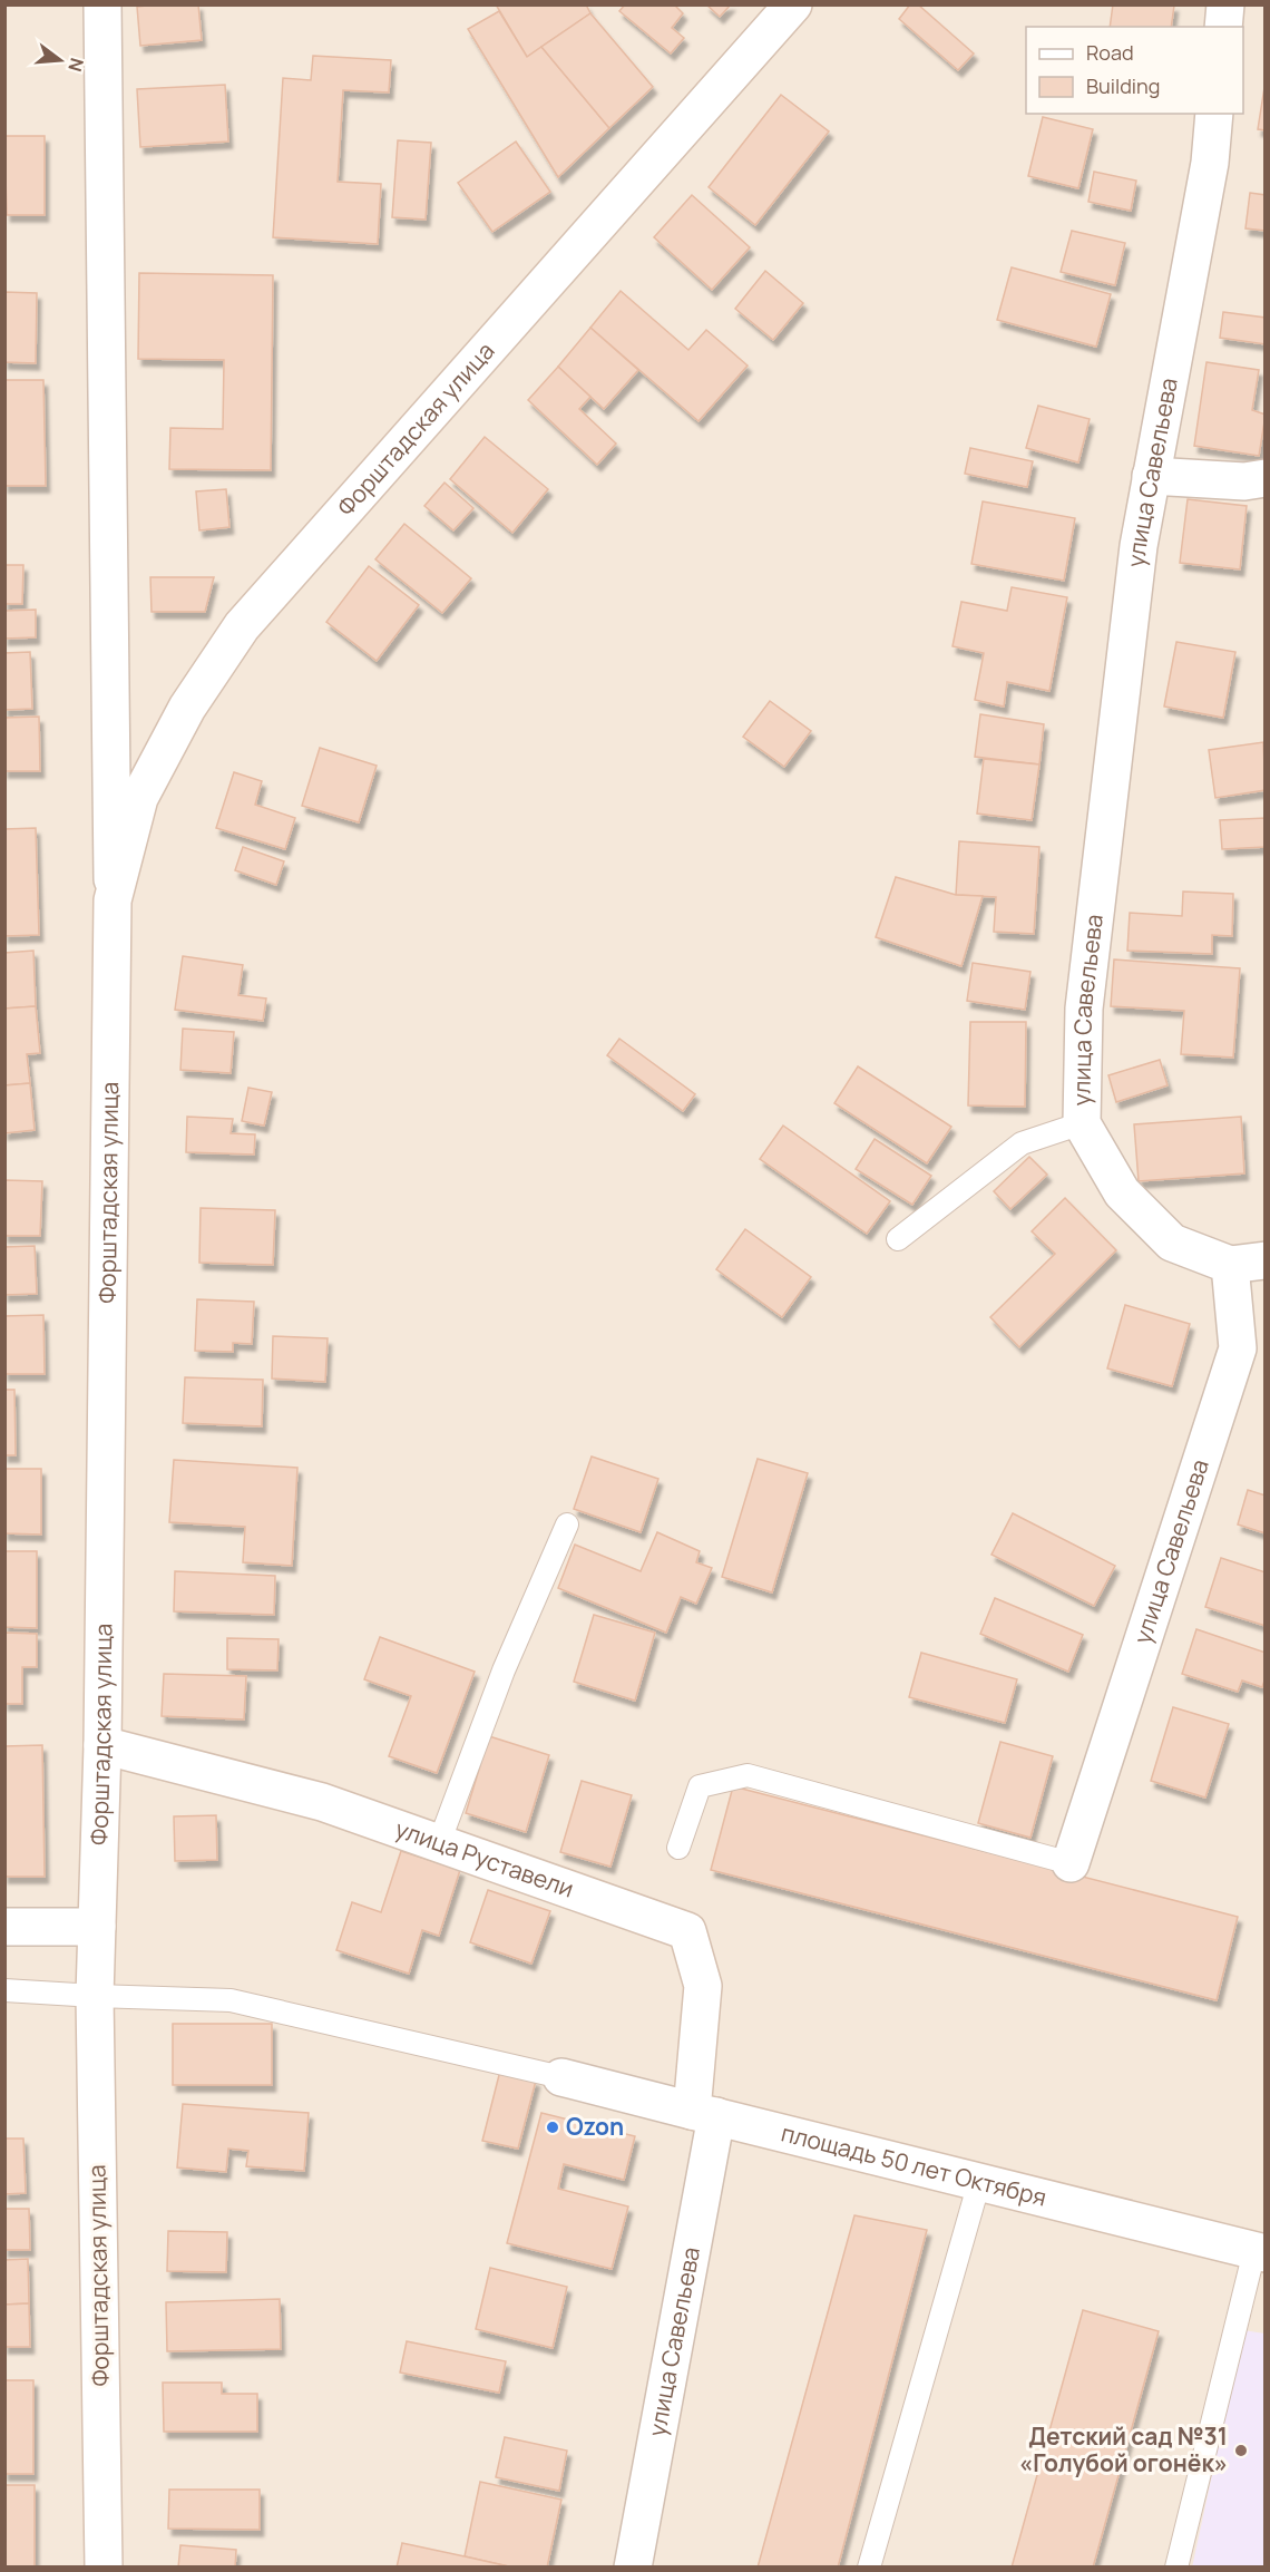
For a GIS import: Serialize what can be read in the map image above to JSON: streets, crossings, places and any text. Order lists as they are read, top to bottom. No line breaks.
{"streets":{"street":["Форштадская улица","улица Савельева","улица Руставели","площадь 50 лет Октября"]},"crossings":[["Форштадская улица","улица Руставели"],["улица Савельева","улица Руставели"],["улица Савельева","площадь 50 лет Октября"],["улица Руставели","площадь 50 лет Октября"]],"places":["Ozon","Детский сад №31 «Голубой огонёк»"],"legend":["Road","Building"],"north":"right"}
